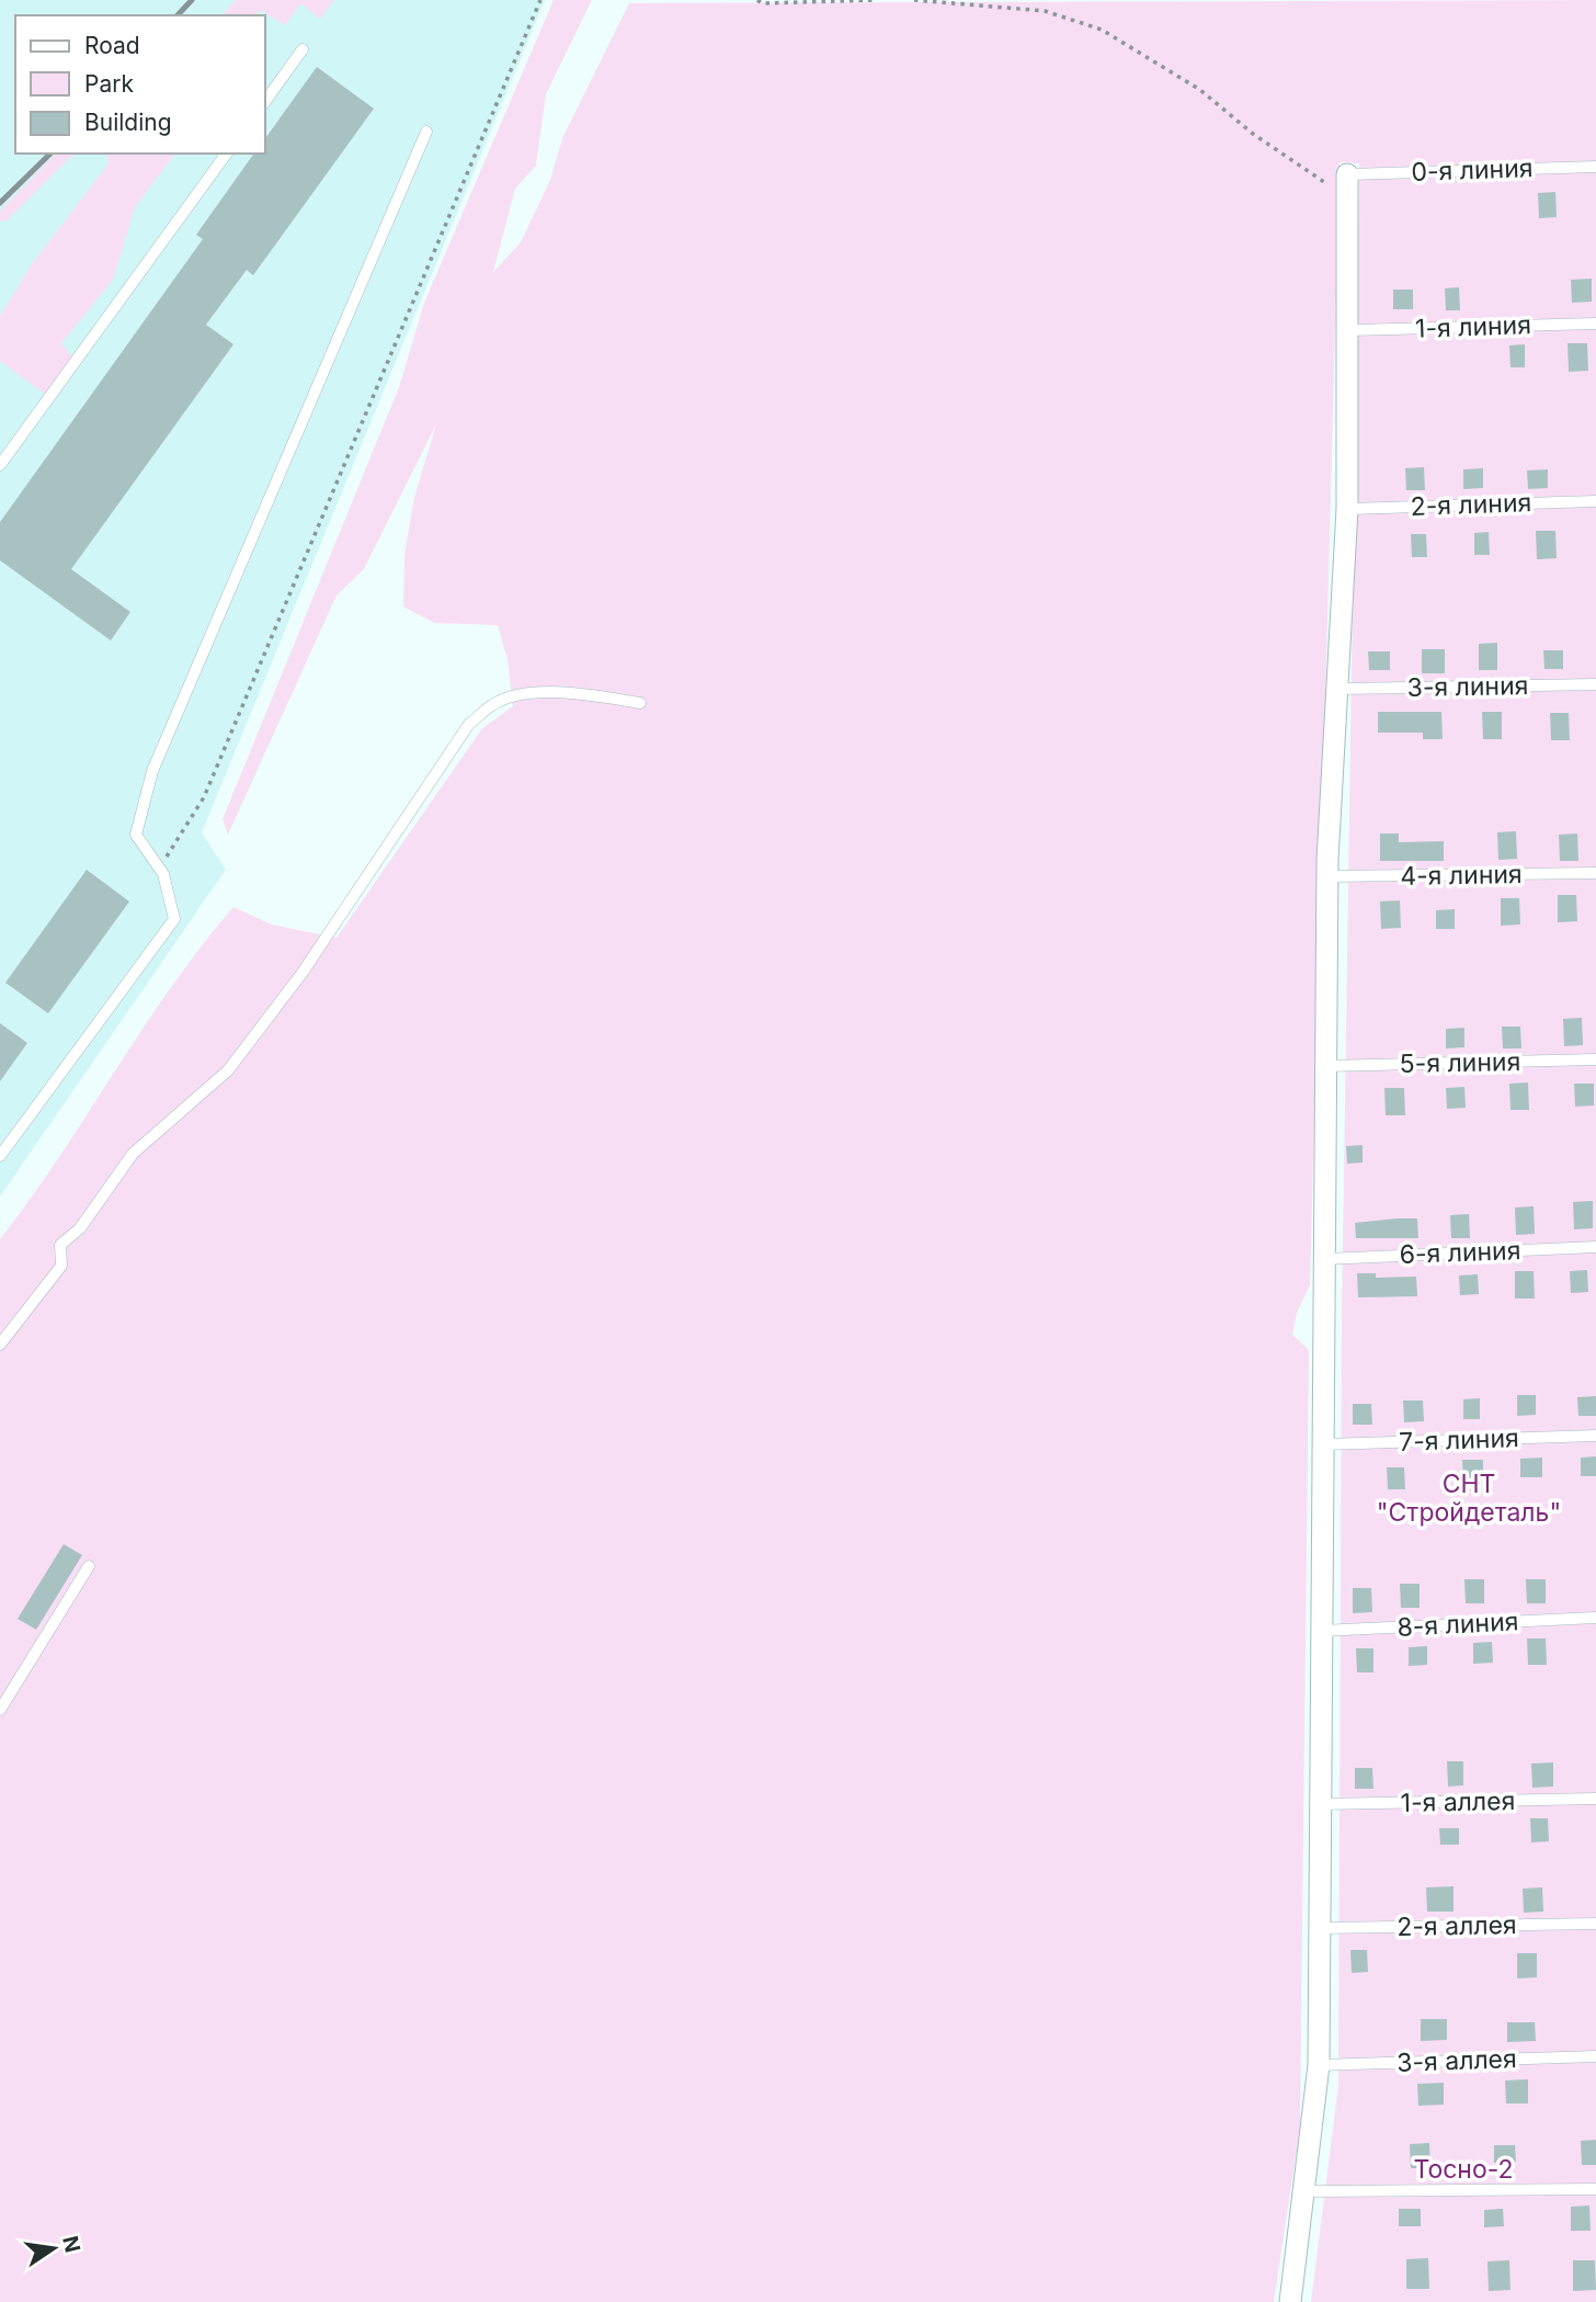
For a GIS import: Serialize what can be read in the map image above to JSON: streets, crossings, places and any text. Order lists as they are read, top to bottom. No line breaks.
{"streets":{"lane":["0-я линия","1-я линия","2-я линия","3-я линия","4-я линия","5-я линия","6-я линия","7-я линия","8-я линия","1-я аллея","2-я аллея","3-я аллея"]},"parks":["СНТ \"Стройдеталь\"","Тосно-2"],"legend":["Road","Park","Building"],"north":"right"}
